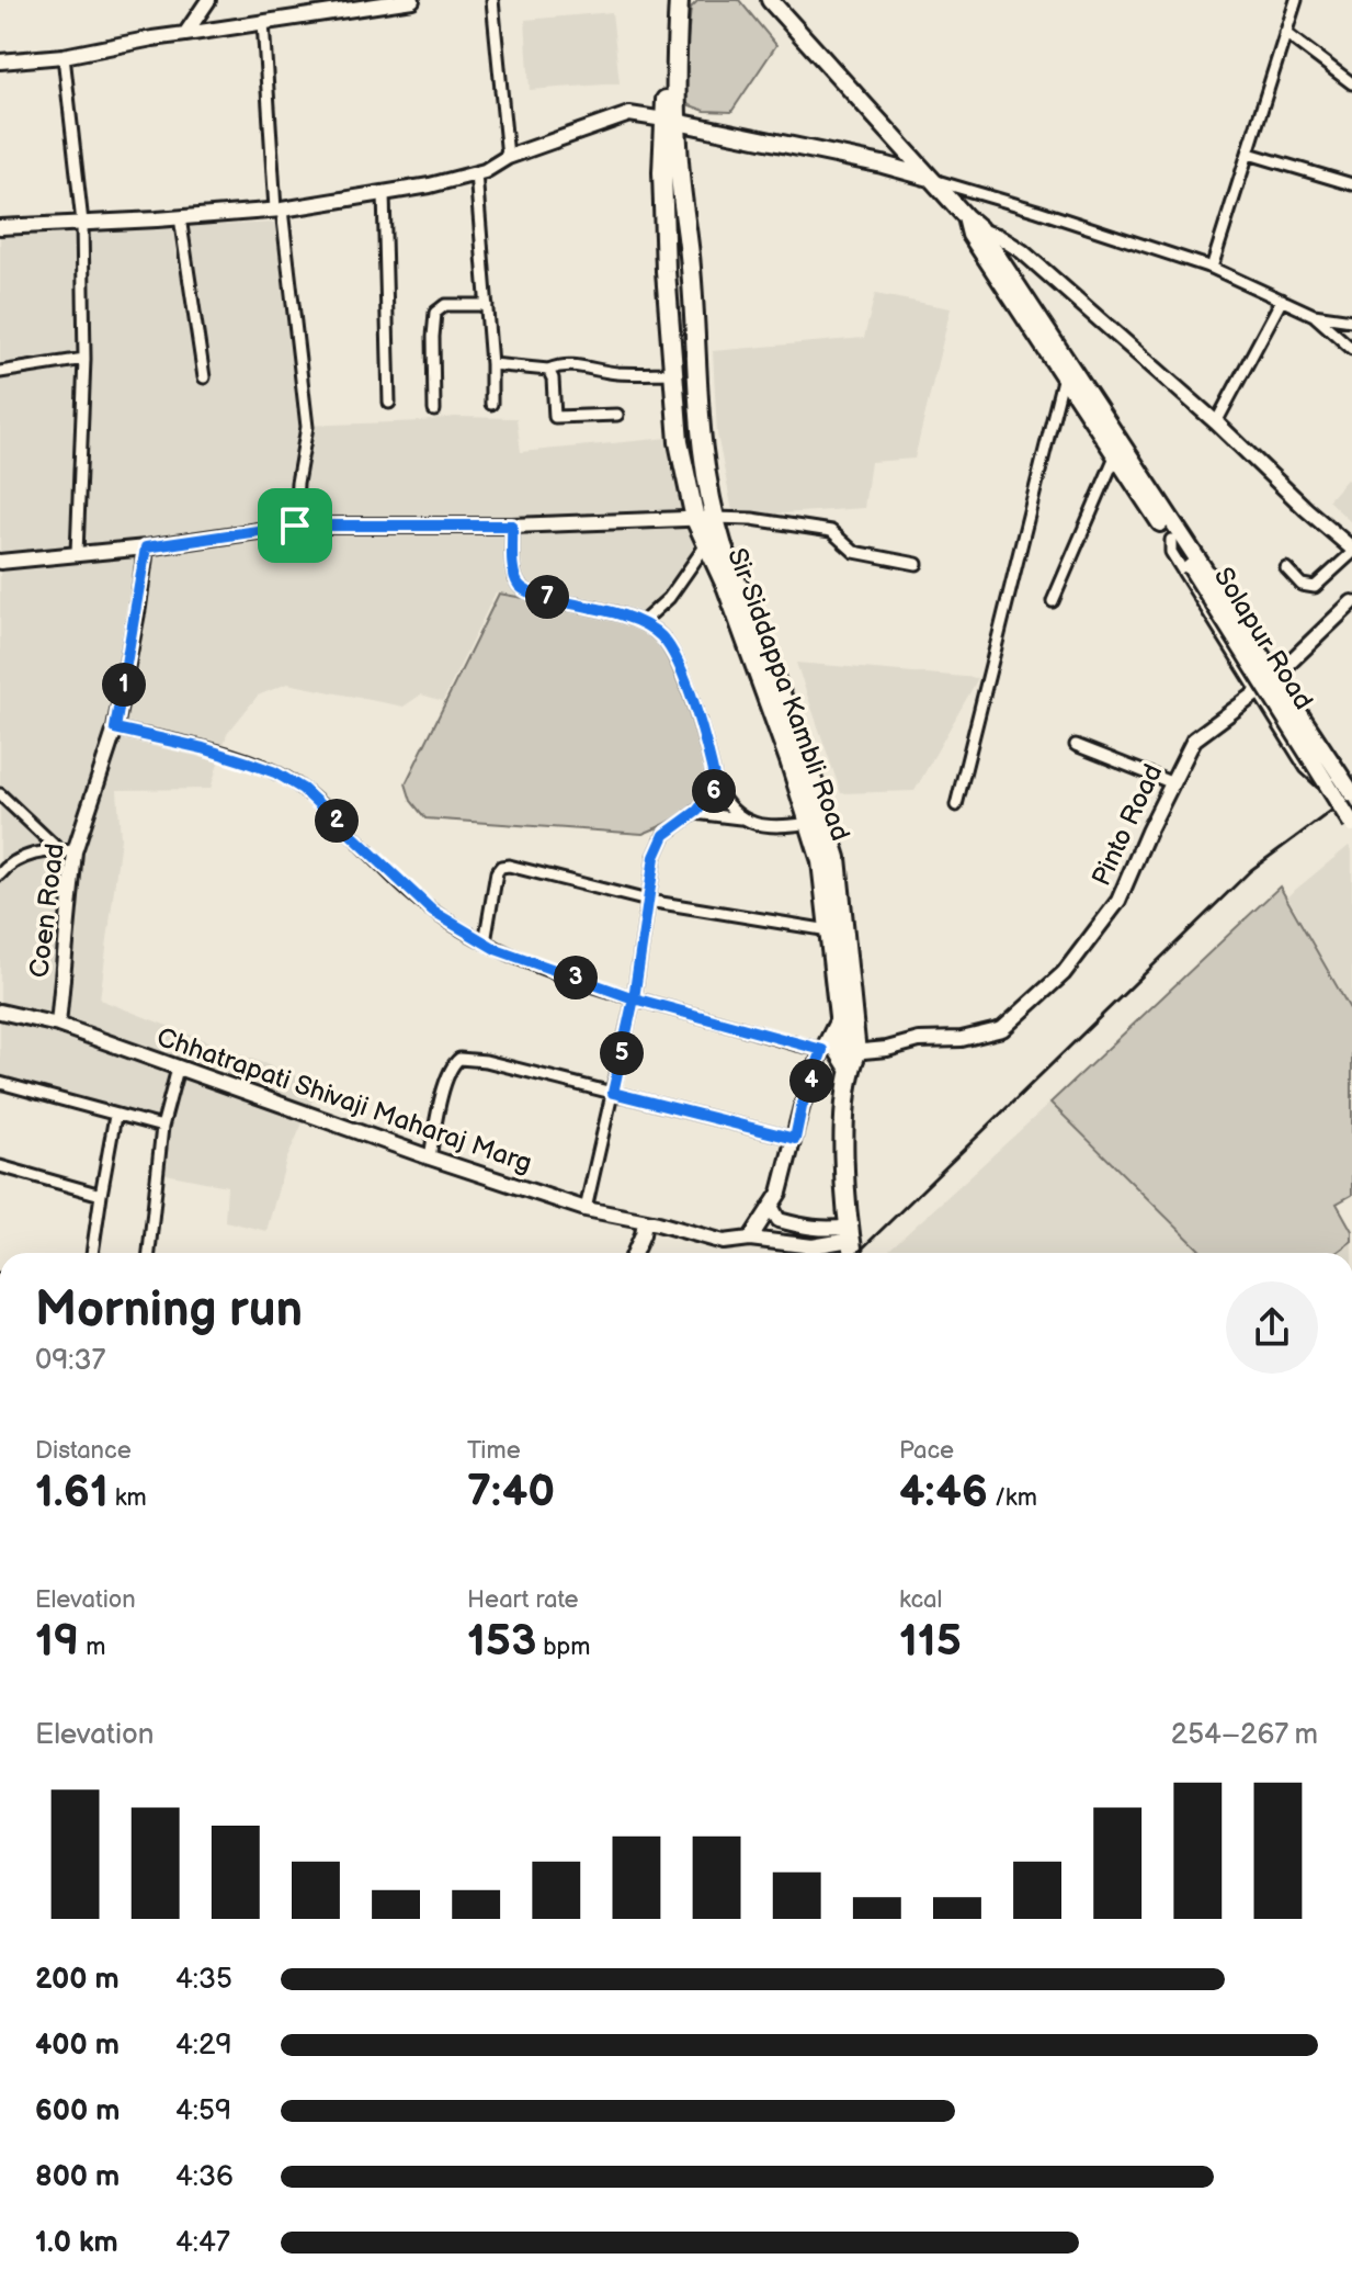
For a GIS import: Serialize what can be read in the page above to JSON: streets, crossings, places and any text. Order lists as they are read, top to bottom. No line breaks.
{"streets":{"highway":["Sir Siddappa Kambli Road"],"main road":["Solapur Road"],"street":["Pinto Road","Coen Road","Chhatrapati Shivaji Maharaj Marg"]},"crossings":[["Sir Siddappa Kambli Road","Pinto Road"],["Coen Road","Chhatrapati Shivaji Maharaj Marg"]],"page":{"pins":["7","1","6","2","3","5","4"],"heading":["Morning run","09:37"],"stats":[["Distance","1.61 km"],["Time","7:40"],["Pace","4:46 /km"],["Elevation","19 m"],["Heart rate","153 bpm"],["kcal","115"]],"chart":["Elevation","254–267 m"],"list":[{"name":"200 m","note":"4:35"},{"name":"400 m","note":"4:29"},{"name":"600 m","note":"4:59"},{"name":"800 m","note":"4:36"},{"name":"1.0 km","note":"4:47"}]}}
